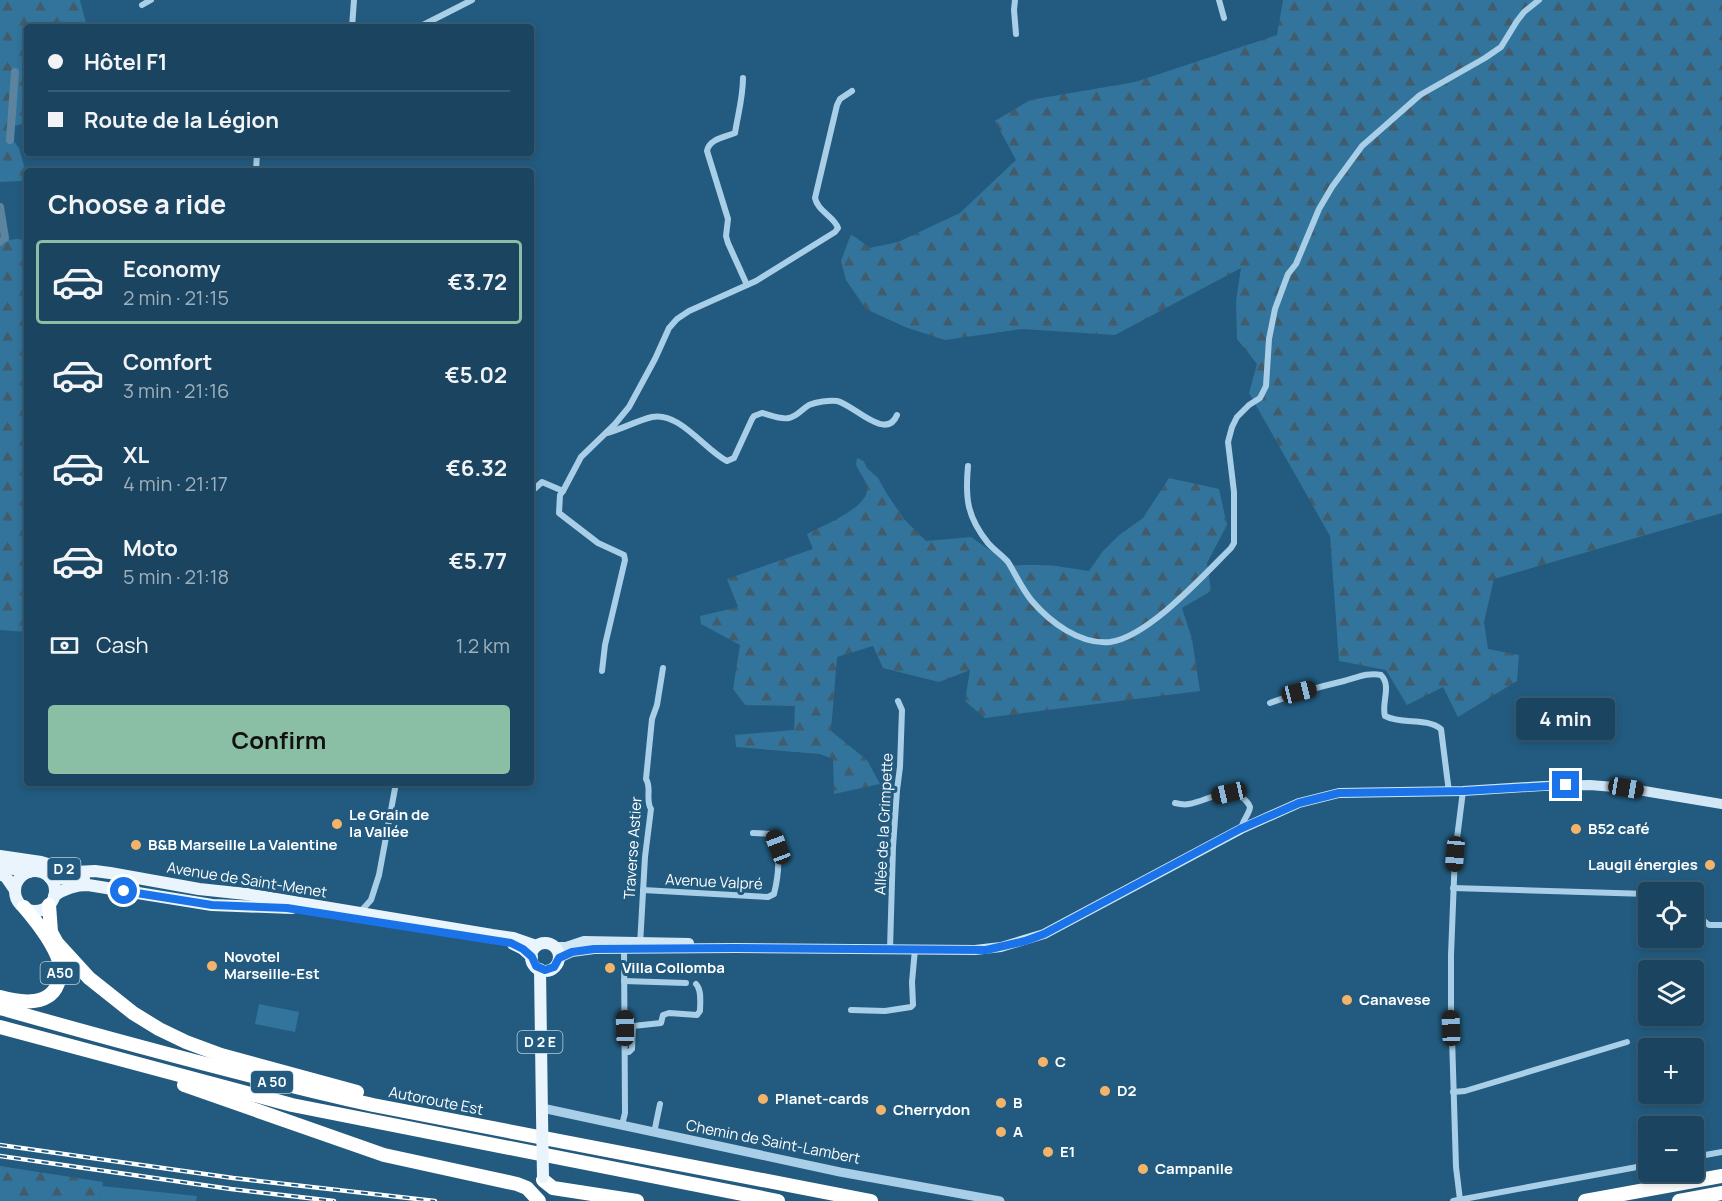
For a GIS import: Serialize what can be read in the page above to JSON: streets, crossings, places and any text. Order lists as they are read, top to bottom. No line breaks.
{"streets":{"highway":["A50","A 50","Autoroute Est"],"main road":["D 2","Avenue de Saint-Menet","D 2 E"],"street":["Allée de la Grimpette","Traverse Astier","Avenue Valpré","Chemin de Saint-Lambert"]},"crossings":[["Traverse Astier","Avenue Valpré"],["D 2","Avenue de Saint-Menet"],["D 2","A50"],["D 2","D 2 E"],["Avenue de Saint-Menet","A50"],["D 2 E","Chemin de Saint-Lambert"]],"places":["Le Grain de la Vallée","B52 café","B&B Marseille La Valentine","Laugil énergies","Novotel Marseille-Est","Villa Collomba","Canavese","C","D2","Planet-cards","B","Cherrydon","A","E1","Campanile"],"page":{"banner":["Hôtel F1","Route de la Légion"],"heading":"Choose a ride","list":[{"name":"Economy","note":"2 min · 21:15","value":"€3.72"},{"name":"Comfort","note":"3 min · 21:16","value":"€5.02"},{"name":"XL","note":"4 min · 21:17","value":"€6.32"},{"name":"Moto","note":"5 min · 21:18","value":"€5.77"}],"pay":["Cash","1.2 km"],"buttons":"Confirm","bubble":"4 min","map_buttons":["+","−"]}}
